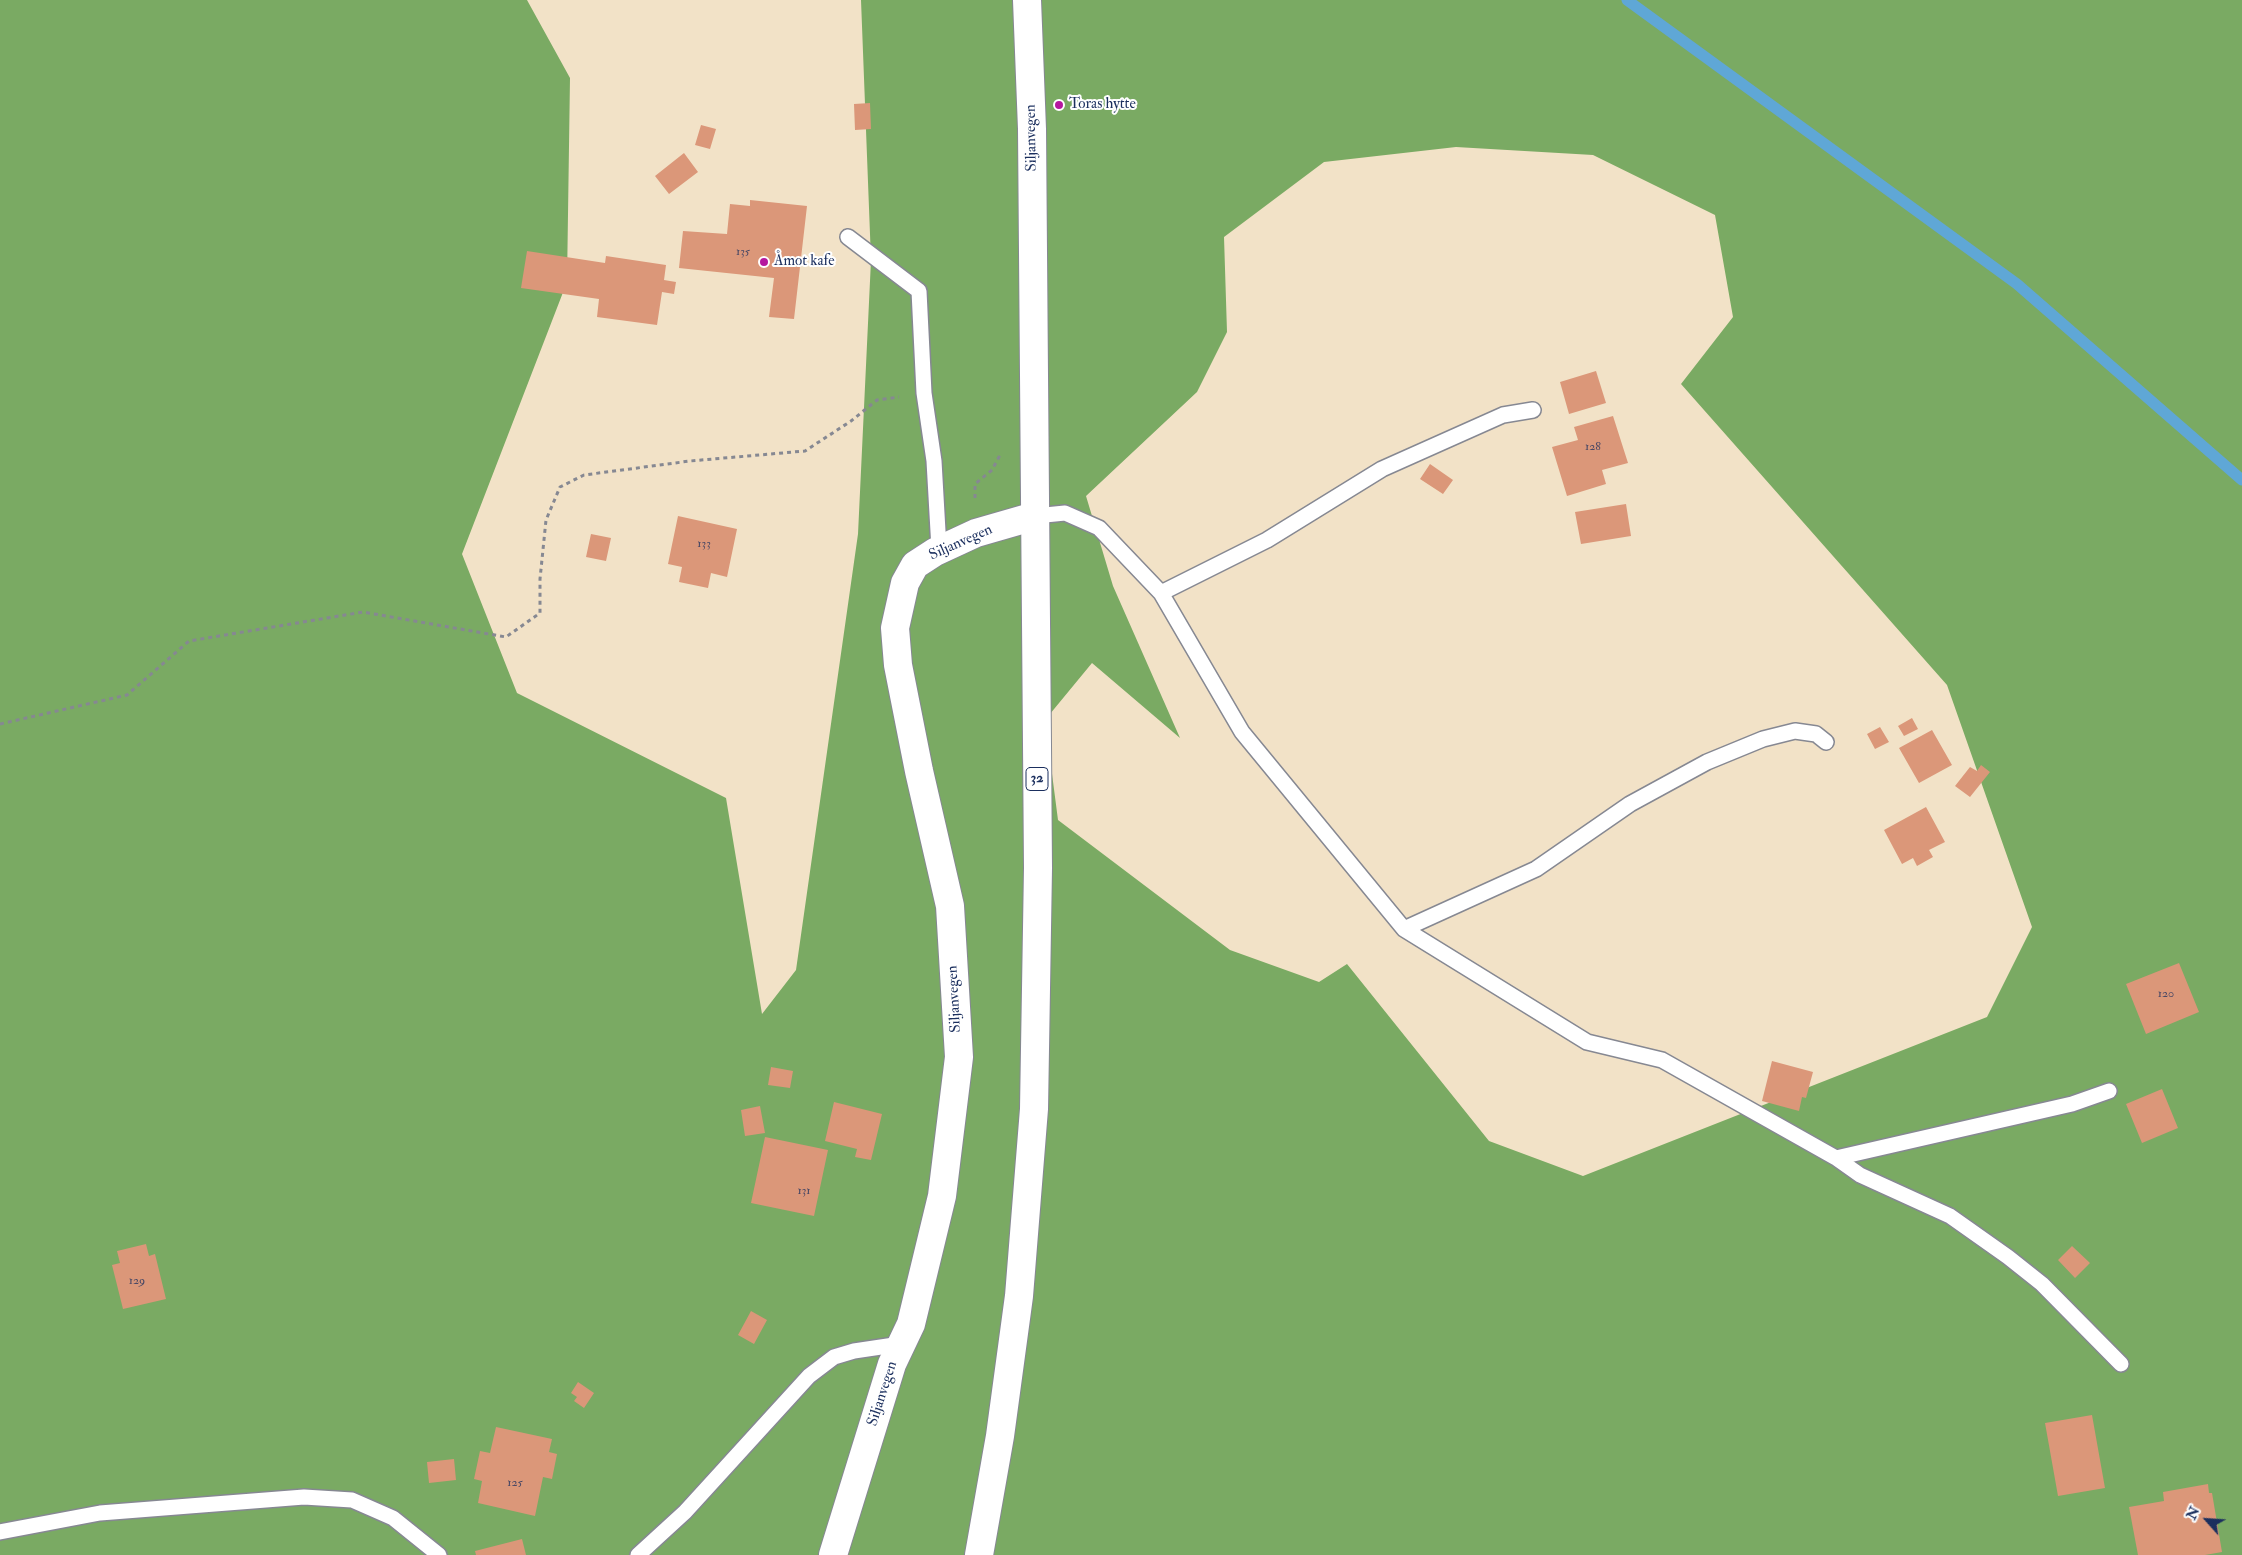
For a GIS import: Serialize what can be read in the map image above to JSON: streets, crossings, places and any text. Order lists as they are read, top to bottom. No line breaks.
{"streets":{"main road":["Siljanvegen","32"]},"places":["Toras hytte","Åmot kafe"],"house_numbers":["135","128","133","120","131","129","125"],"north":"top left"}
